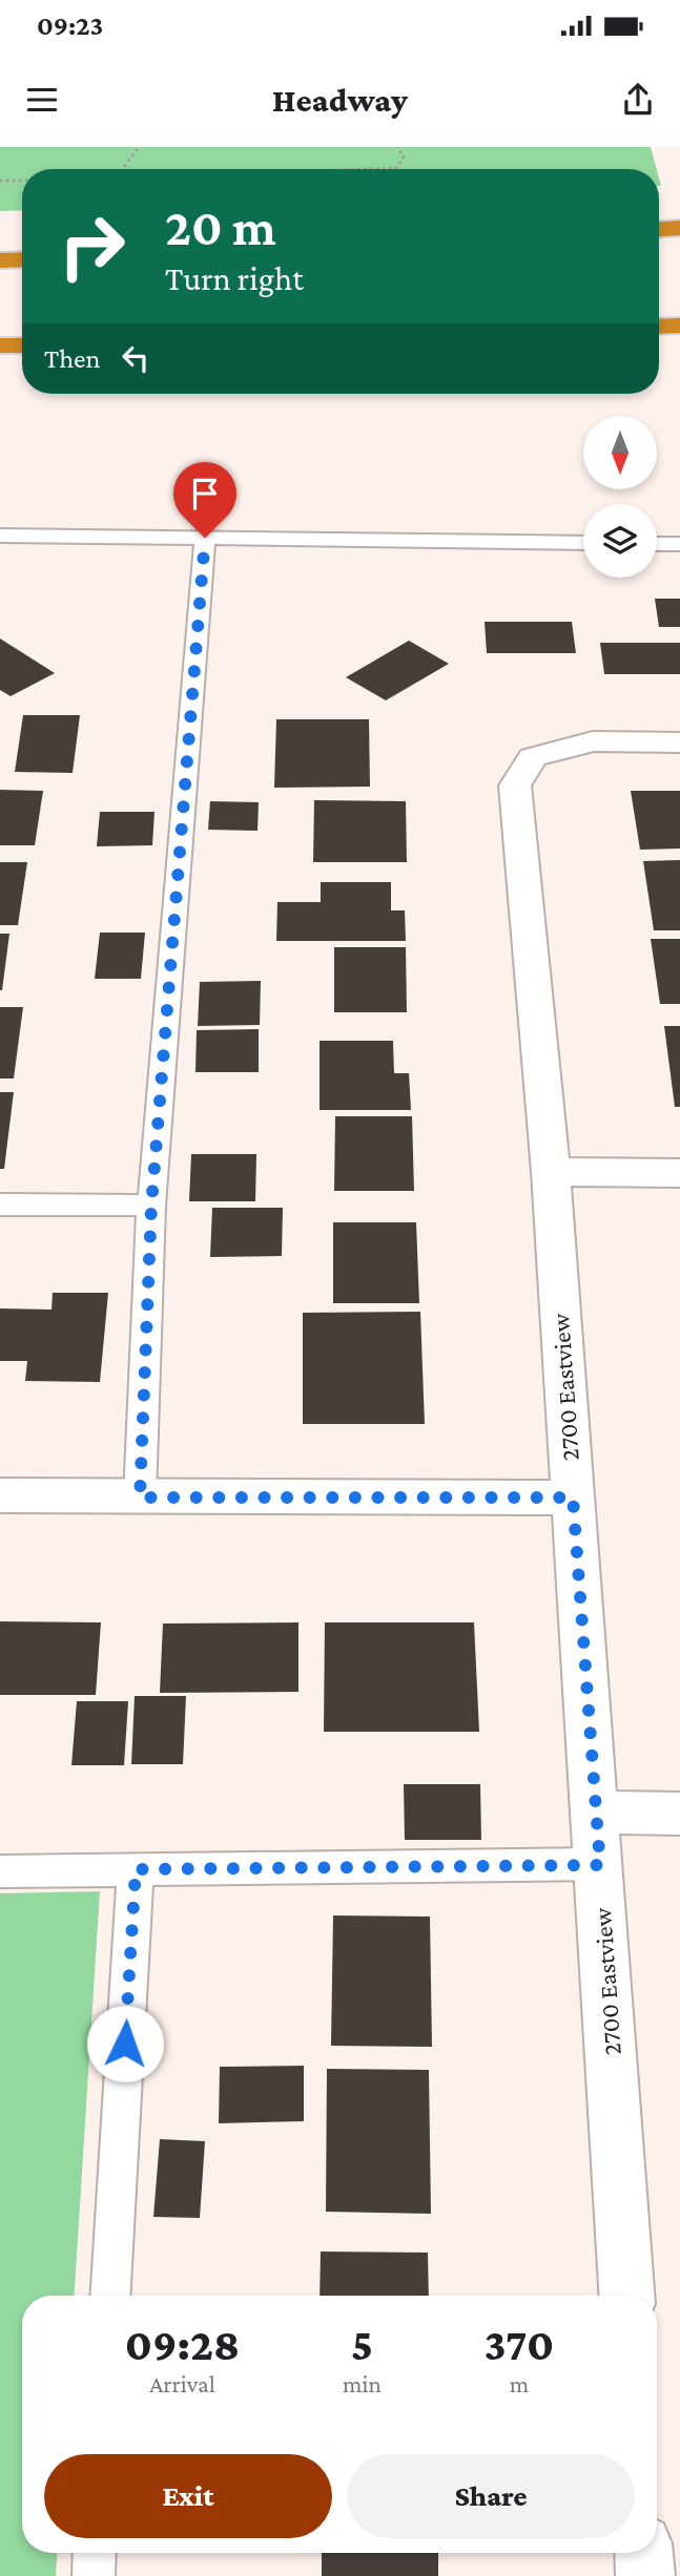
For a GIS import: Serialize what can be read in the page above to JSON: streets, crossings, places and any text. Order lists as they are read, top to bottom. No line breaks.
{"streets":{"street":["2700 Eastview"]},"north":"bottom","page":{"status":"09:23","header":"Headway","turn":["20 m","Turn right"],"then":"Then","eta":["09:28","Arrival","5","min","370","m"],"buttons":["Exit","Share"]}}
